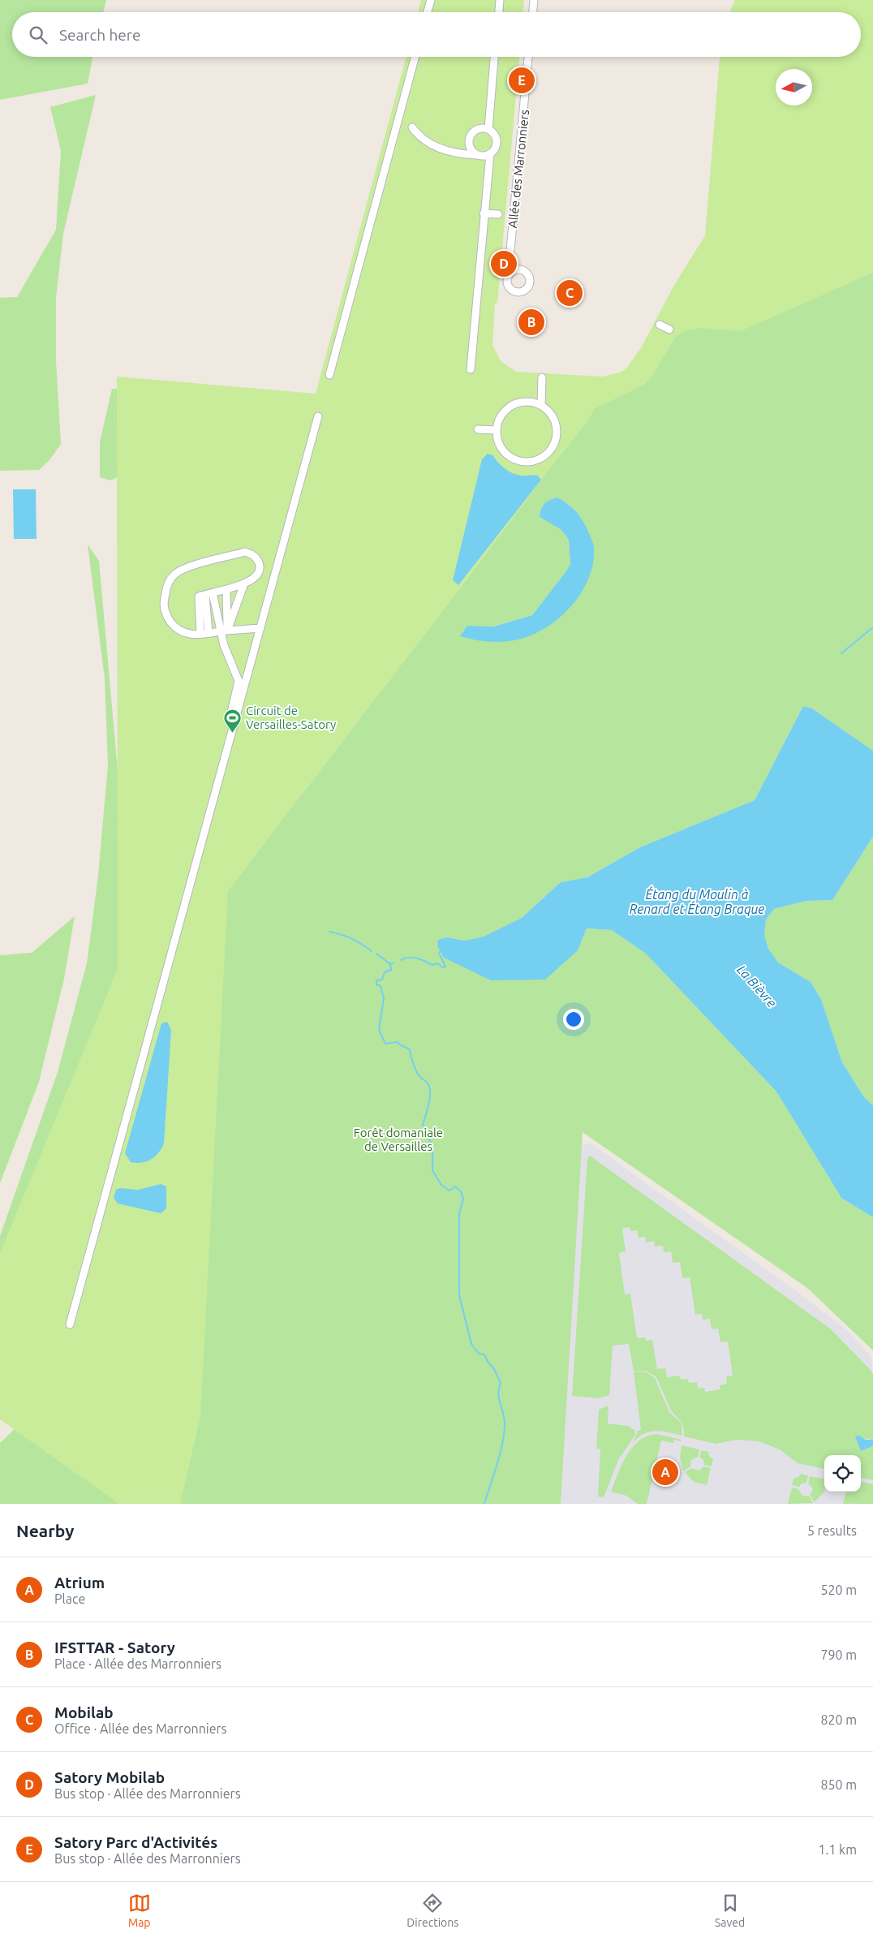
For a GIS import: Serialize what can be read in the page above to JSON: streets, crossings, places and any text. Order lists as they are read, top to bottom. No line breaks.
{"streets":{"street":["Allée des Marronniers"]},"water":["Étang du Moulin à Renard et Étang Braque","La Bièvre"],"parks":["Forêt domaniale de Versailles"],"places":{"sports":["Circuit de Versailles-Satory"]},"north":"left","page":{"search":"Search here","pins":["E","D","C","B","A"],"heading":["Nearby","5 results"],"list":[{"mark":"A","name":"Atrium","note":"Place","value":"520 m"},{"mark":"B","name":"IFSTTAR - Satory","note":"Place · Allée des Marronniers","value":"790 m"},{"mark":"C","name":"Mobilab","note":"Office · Allée des Marronniers","value":"820 m"},{"mark":"D","name":"Satory Mobilab","note":"Bus stop · Allée des Marronniers","value":"850 m"},{"mark":"E","name":"Satory Parc d'Activités","note":"Bus stop · Allée des Marronniers","value":"1.1 km"}],"nav":["Map","Directions","Saved"]}}
